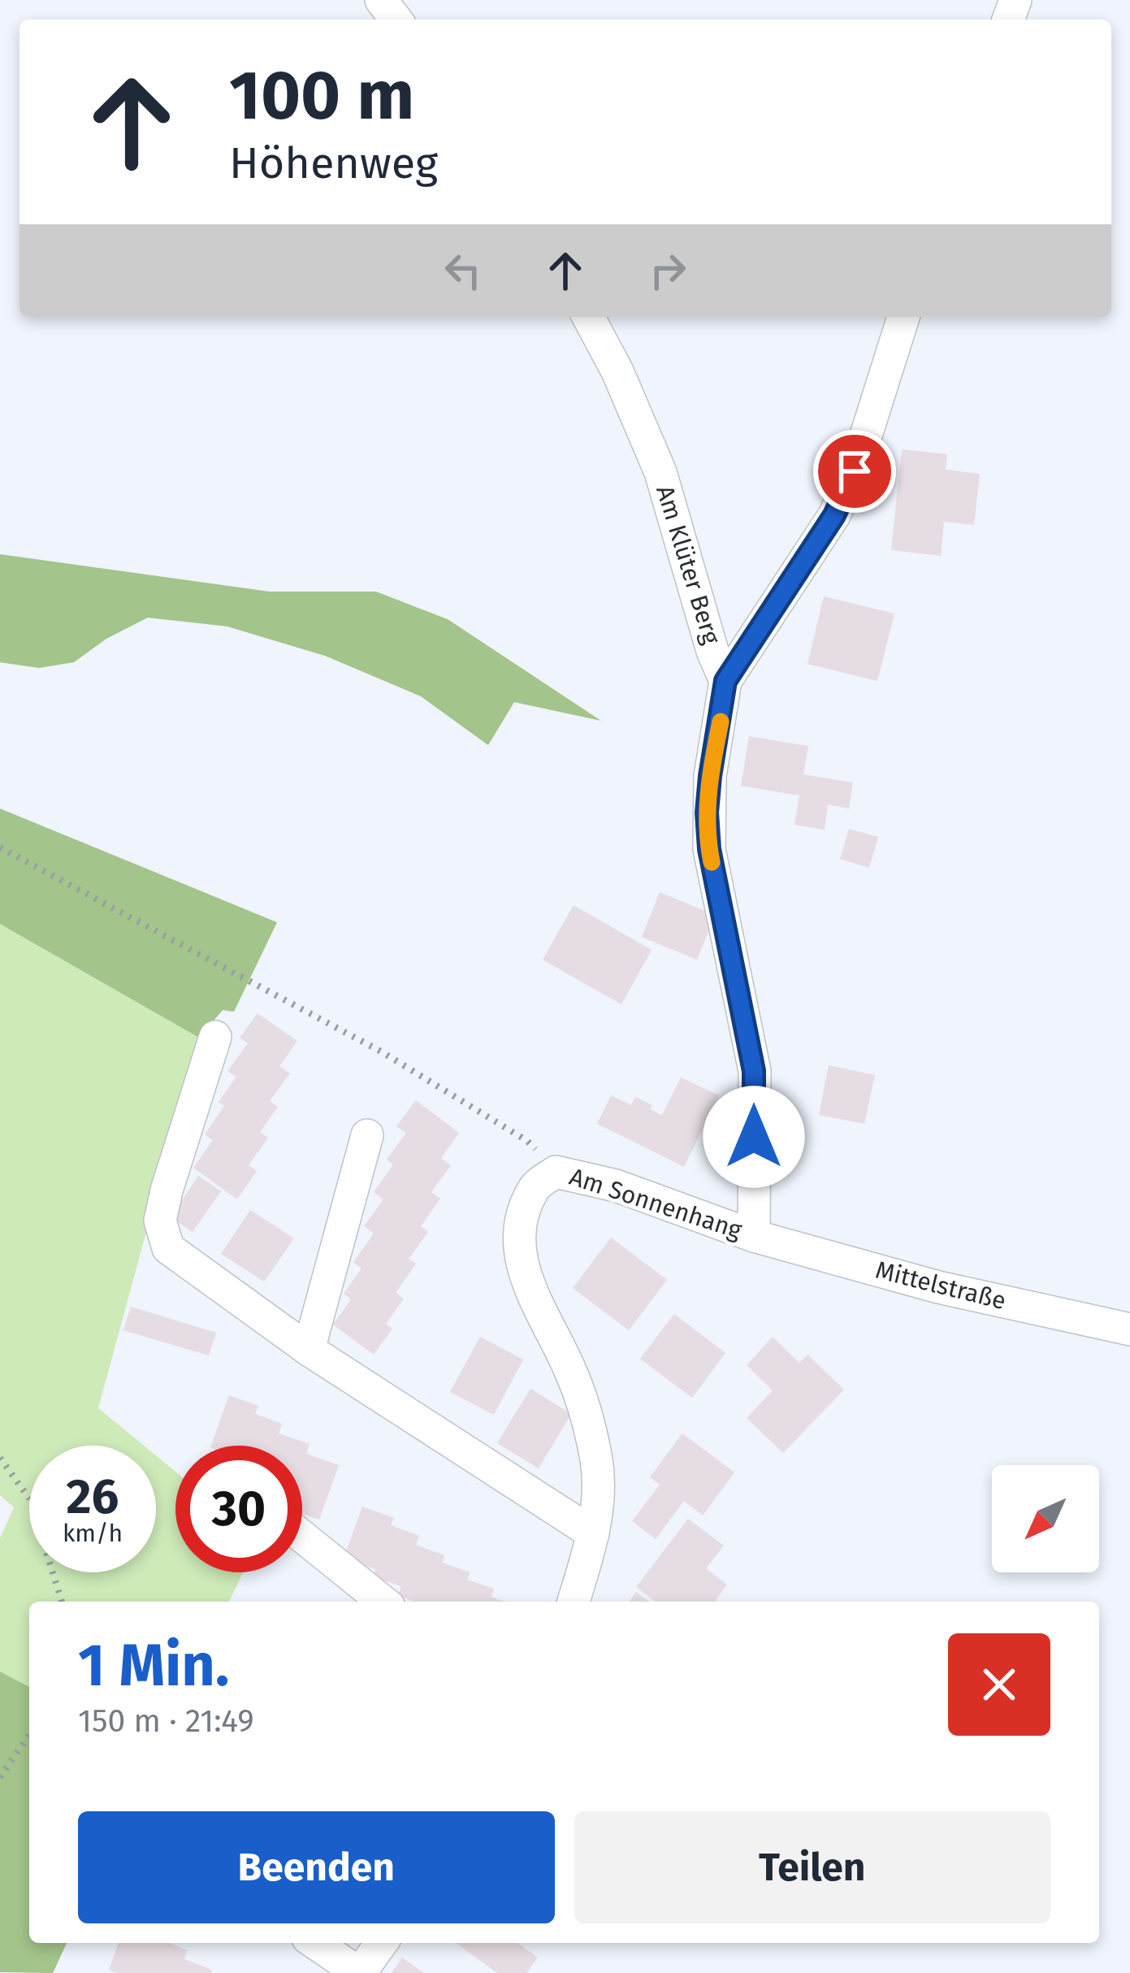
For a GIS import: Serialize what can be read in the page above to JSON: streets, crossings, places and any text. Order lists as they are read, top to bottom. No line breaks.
{"streets":{"street":["Am Klüter Berg","Am Sonnenhang","Mittelstraße"]},"crossings":[["Am Klüter Berg","Am Sonnenhang"],["Am Klüter Berg","Mittelstraße"],["Am Sonnenhang","Mittelstraße"]],"north":"bottom left","page":{"turn":["100 m","Höhenweg"],"speed":"26 km/h","limit":"30","heading":["1 Min.","150 m · 21:49"],"buttons":["Beenden","Teilen"]}}
